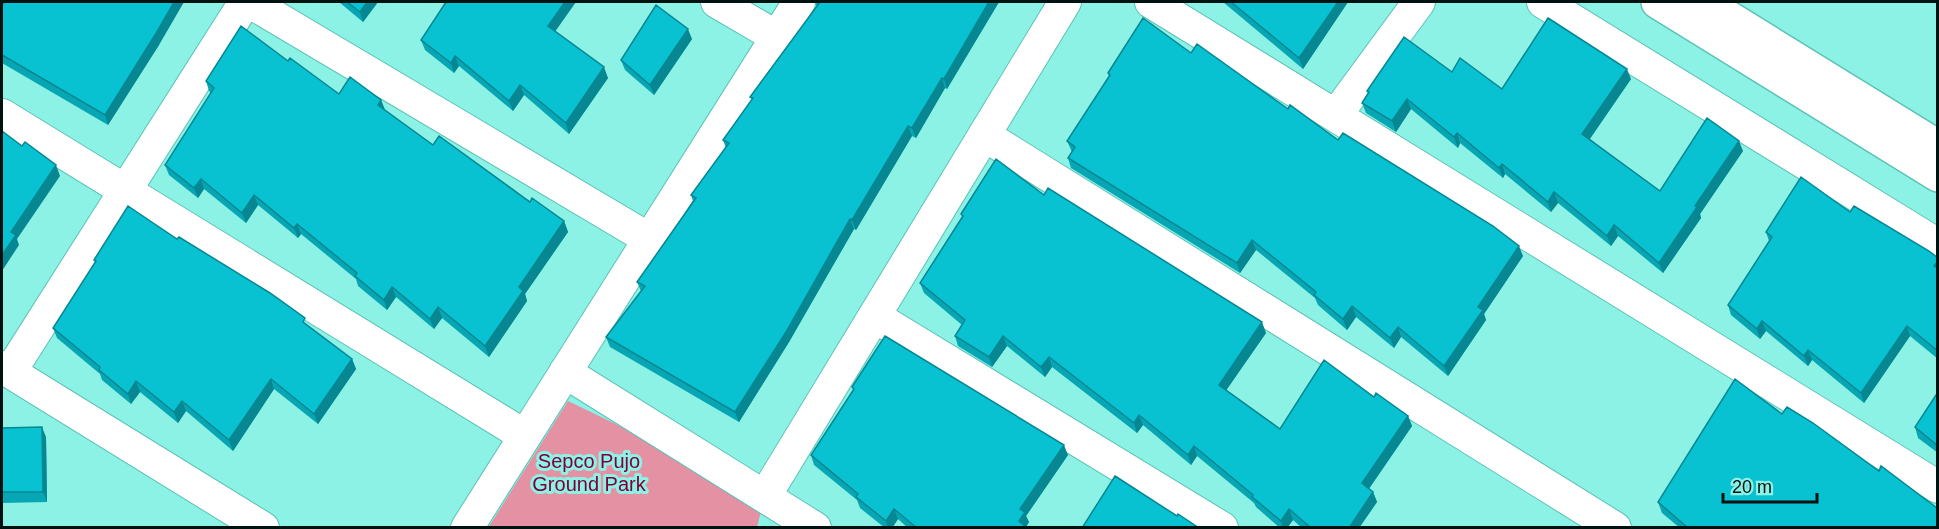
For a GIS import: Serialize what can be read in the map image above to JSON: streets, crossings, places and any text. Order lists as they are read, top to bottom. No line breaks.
{"parks":["Sepco Pujo Ground Park"],"scale_bar":"20 m"}
